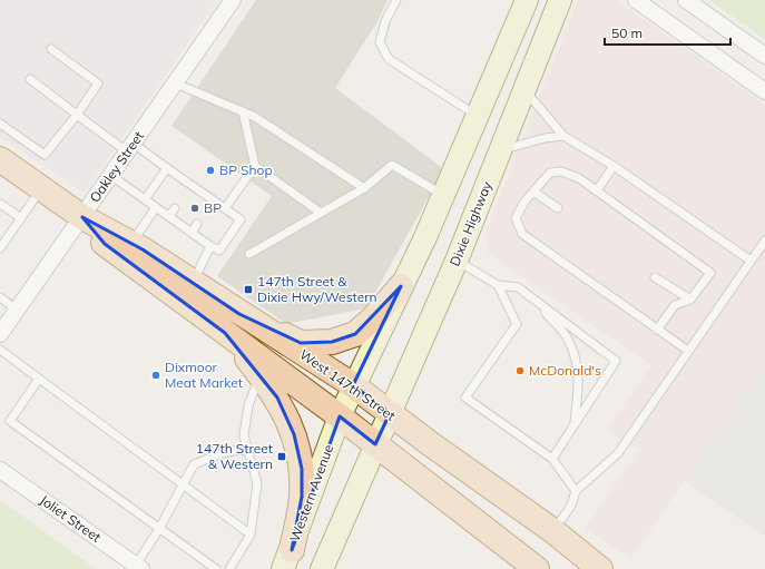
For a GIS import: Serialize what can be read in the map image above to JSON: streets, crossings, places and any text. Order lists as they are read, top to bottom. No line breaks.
{"streets":{"main road":["Dixie Highway","West 147th Street","Western Avenue"],"street":["Oakley Street","Joliet Street"]},"crossings":[["Oakley Street","West 147th Street"],["Dixie Highway","West 147th Street"],["West 147th Street","Western Avenue"]],"places":{"other":["BP Shop","BP","McDonald's","Dixmoor Meat Market"],"transit":["147th Street & Dixie Hwy/Western","147th Street & Western"]},"scale_bar":"50 m"}
